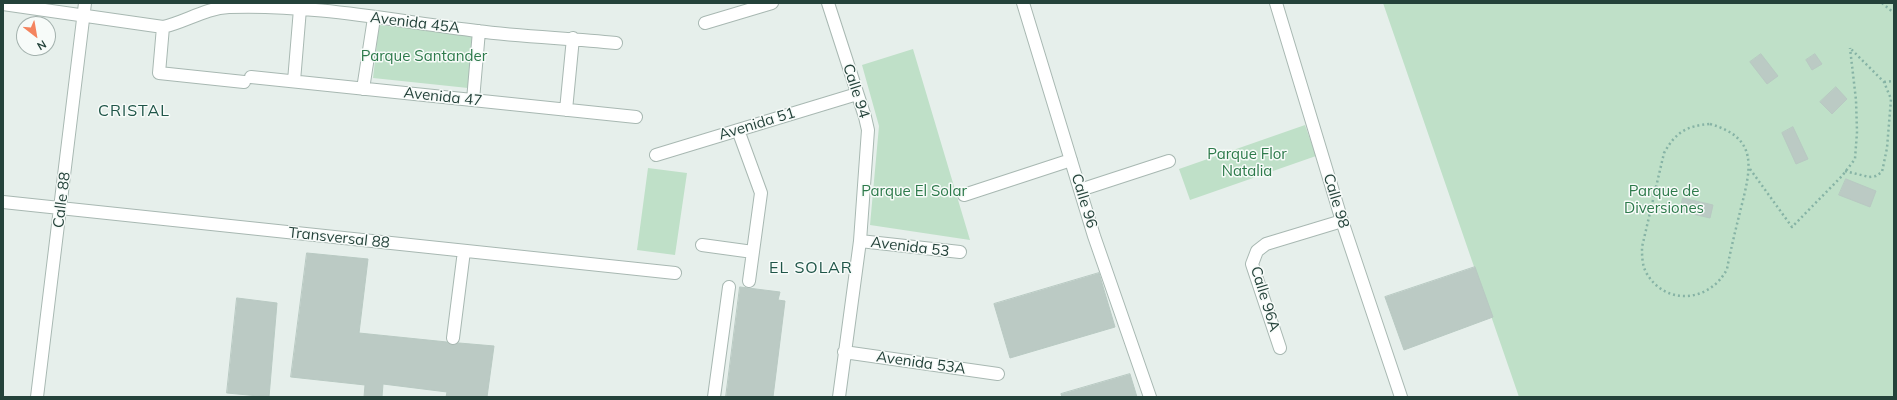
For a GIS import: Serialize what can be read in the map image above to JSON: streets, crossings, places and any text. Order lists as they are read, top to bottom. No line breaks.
{"streets":{"street":["Avenida 45A","Calle 94","Avenida 47","Avenida 51","Calle 88","Calle 96","Calle 98","Transversal 88","Avenida 53","Calle 96A","Avenida 53A"]},"crossings":[["Avenida 45A","Avenida 47"],["Avenida 45A","Calle 88"],["Calle 94","Avenida 51"],["Calle 94","Avenida 53"],["Calle 94","Avenida 53A"],["Calle 88","Transversal 88"],["Calle 98","Calle 96A"]],"districts":["CRISTAL","EL SOLAR"],"parks":["Parque Santander","Parque Flor Natalia","Parque El Solar","Parque de Diversiones"],"north":"bottom right"}
